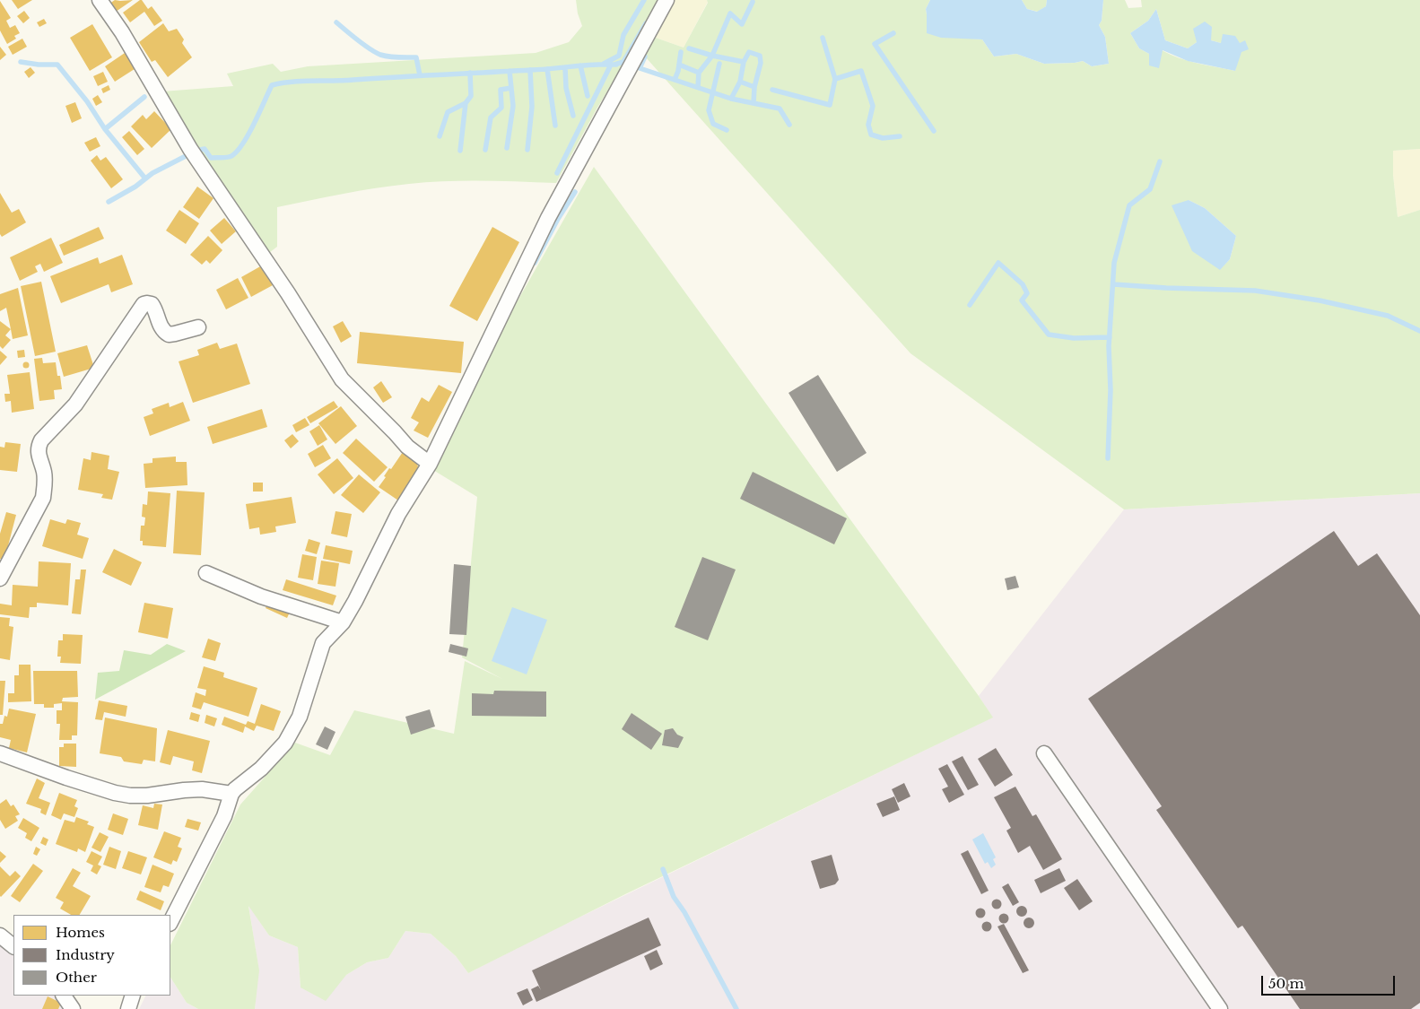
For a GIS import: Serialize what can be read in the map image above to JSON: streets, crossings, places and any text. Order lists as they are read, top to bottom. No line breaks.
{"legend":["Homes","Industry","Other"],"scale_bar":"50 m"}
